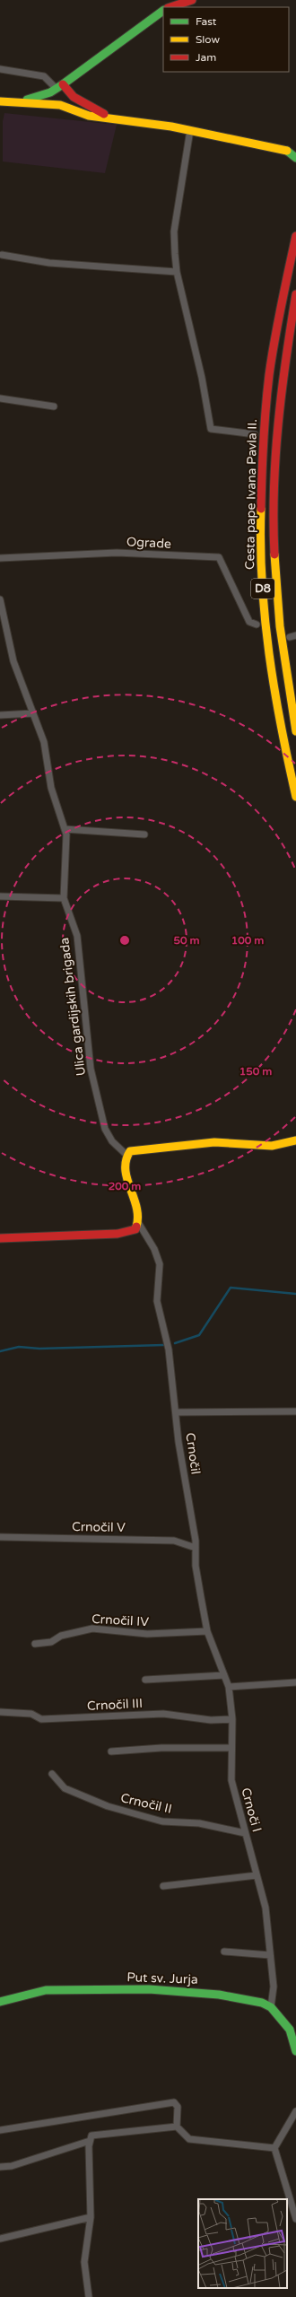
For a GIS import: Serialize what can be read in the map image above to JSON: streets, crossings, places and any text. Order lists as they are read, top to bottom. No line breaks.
{"streets":{"main road":["Cesta pape Ivana Pavla II.","D8","Put sv. Jurja"],"street":["Ograde","Ulica gardijskih brigada","Crnočil","Crnočil V","Crnočil IV","Crnočil III","Crnočil II","Crnoči l"]},"crossings":[["Crnočil","Crnočil V"],["Crnočil","Crnočil IV"],["Crnočil","Crnoči l"],["Crnočil III","Crnoči l"],["Crnočil II","Crnoči l"],["Crnoči l","Put sv. Jurja"]],"legend":["Fast","Slow","Jam"],"rings":["50 m","100 m","150 m","200 m"]}
